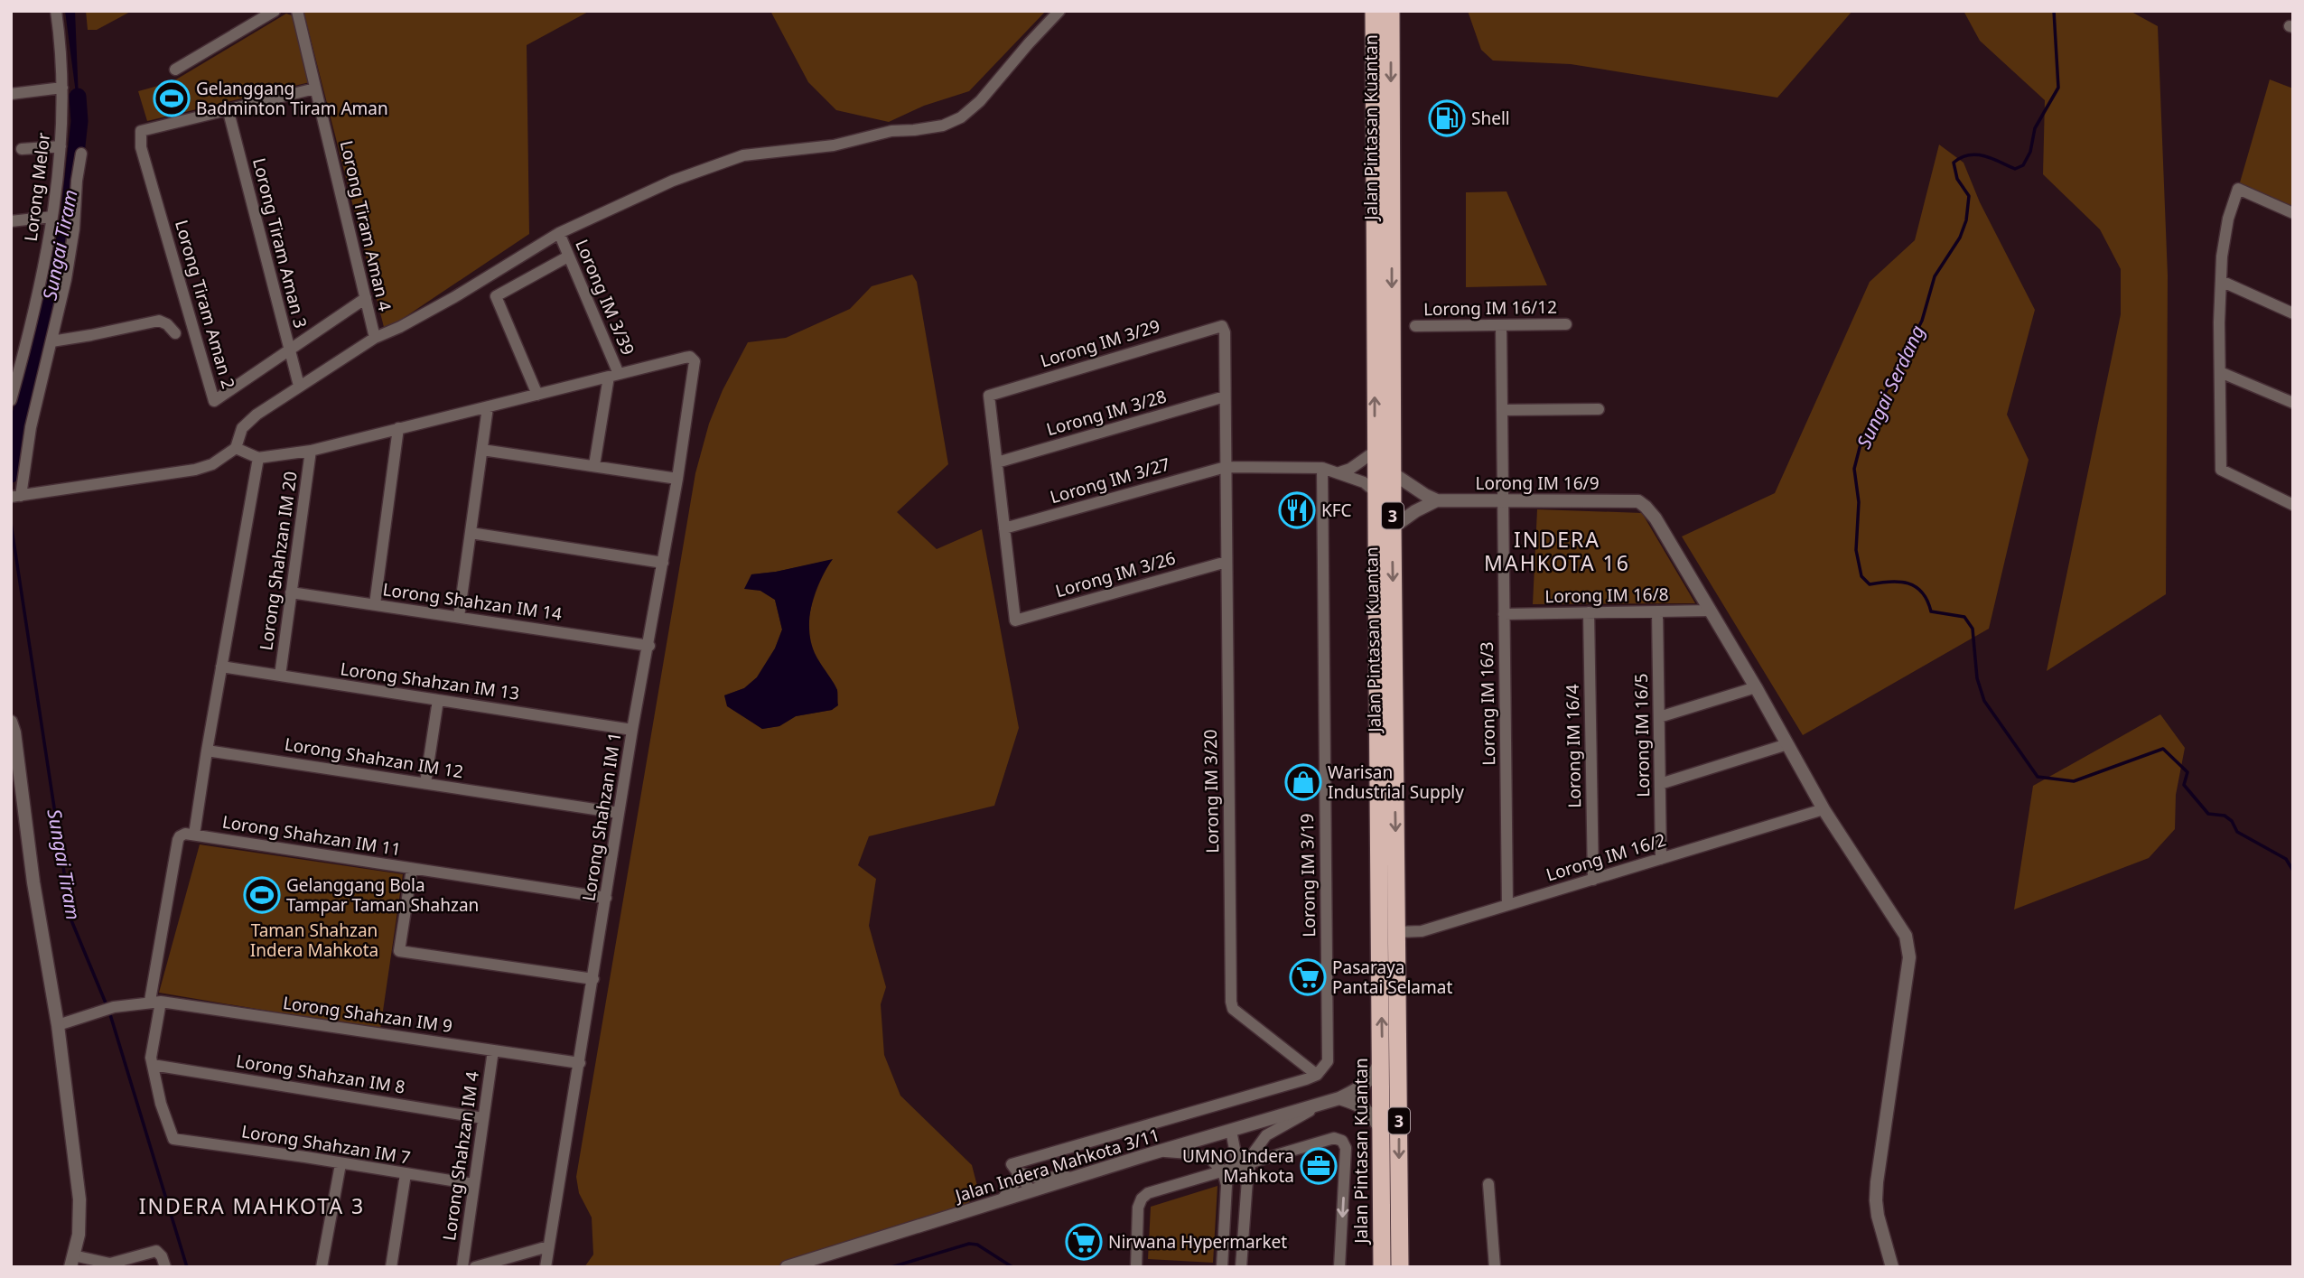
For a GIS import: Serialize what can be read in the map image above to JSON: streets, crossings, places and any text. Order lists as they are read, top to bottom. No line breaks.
{"streets":{"highway":["Jalan Pintasan Kuantan","3"],"street":["Lorong Melor","Lorong Tiram Aman 4","Lorong Tiram Aman 3","Lorong IM 3/39","Lorong Tiram Aman 2","Lorong IM 16/12","Lorong IM 3/29","Lorong IM 3/28","Lorong IM 3/27","Lorong IM 16/9","Lorong Shahzan IM 20","Lorong IM 3/26","Lorong IM 16/8","Lorong Shahzan IM 14","Lorong Shahzan IM 13","Lorong IM 16/3","Lorong IM 16/5","Lorong IM 16/4","Lorong Shahzan IM 12","Lorong IM 3/20","Lorong Shahzan IM 1","Lorong Shahzan IM 11","Lorong IM 16/2","Lorong IM 3/19","Lorong Shahzan IM 9","Lorong Shahzan IM 8","Lorong Shahzan IM 7","Lorong Shahzan IM 4","Jalan Indera Mahkota 3/11"]},"crossings":[["Jalan Pintasan Kuantan","Lorong IM 3/27"],["Jalan Pintasan Kuantan","Lorong IM 16/9"],["Jalan Pintasan Kuantan","Lorong IM 16/2"],["Jalan Pintasan Kuantan","Jalan Indera Mahkota 3/11"],["Lorong Tiram Aman 3","Lorong Tiram Aman 2"],["Lorong IM 3/39","Lorong Shahzan IM 1"],["Lorong IM 16/12","Lorong IM 16/3"],["Lorong IM 3/29","Lorong IM 3/28"],["Lorong IM 3/29","Lorong IM 3/20"],["Lorong IM 3/28","Lorong IM 3/20"],["Lorong IM 3/27","Lorong IM 3/26"],["Lorong IM 3/27","Lorong IM 3/20"],["Lorong IM 3/27","Lorong IM 3/19"],["Lorong IM 16/9","Lorong IM 16/8"],["Lorong IM 16/9","Lorong IM 16/3"],["Lorong Shahzan IM 20","Lorong Shahzan IM 14"],["Lorong Shahzan IM 20","Lorong Shahzan IM 13"],["Lorong IM 3/26","Lorong IM 3/20"],["Lorong IM 16/8","Lorong IM 16/3"],["Lorong IM 16/8","Lorong IM 16/5"],["Lorong IM 16/8","Lorong IM 16/4"],["Lorong Shahzan IM 14","Lorong Shahzan IM 1"],["Lorong Shahzan IM 13","Lorong Shahzan IM 1"],["Lorong IM 16/3","Lorong IM 16/2"],["Lorong IM 16/5","Lorong IM 16/2"],["Lorong IM 16/4","Lorong IM 16/2"],["Lorong Shahzan IM 12","Lorong Shahzan IM 1"],["Lorong IM 3/20","Lorong IM 3/19"],["Lorong Shahzan IM 1","Lorong Shahzan IM 11"],["Lorong Shahzan IM 1","Lorong Shahzan IM 9"],["Lorong Shahzan IM 9","Lorong Shahzan IM 4"],["Lorong Shahzan IM 8","Lorong Shahzan IM 7"],["Lorong Shahzan IM 8","Lorong Shahzan IM 4"],["Lorong Shahzan IM 7","Lorong Shahzan IM 4"]],"districts":["INDERA MAHKOTA 16","INDERA MAHKOTA 3"],"water":["Sungai Tiram","Sungai Serdang"],"parks":["Taman Shahzan Indera Mahkota"],"places":{"sports":["Gelanggang Badminton Tiram Aman","Gelanggang Bola Tampar Taman Shahzan"],"fuel station":["Shell"],"restaurant":["KFC"],"shop":["Warisan Industrial Supply"],"supermarket":["Pasaraya Pantai Selamat","Nirwana Hypermarket"],"office":["UMNO Indera Mahkota"]}}
